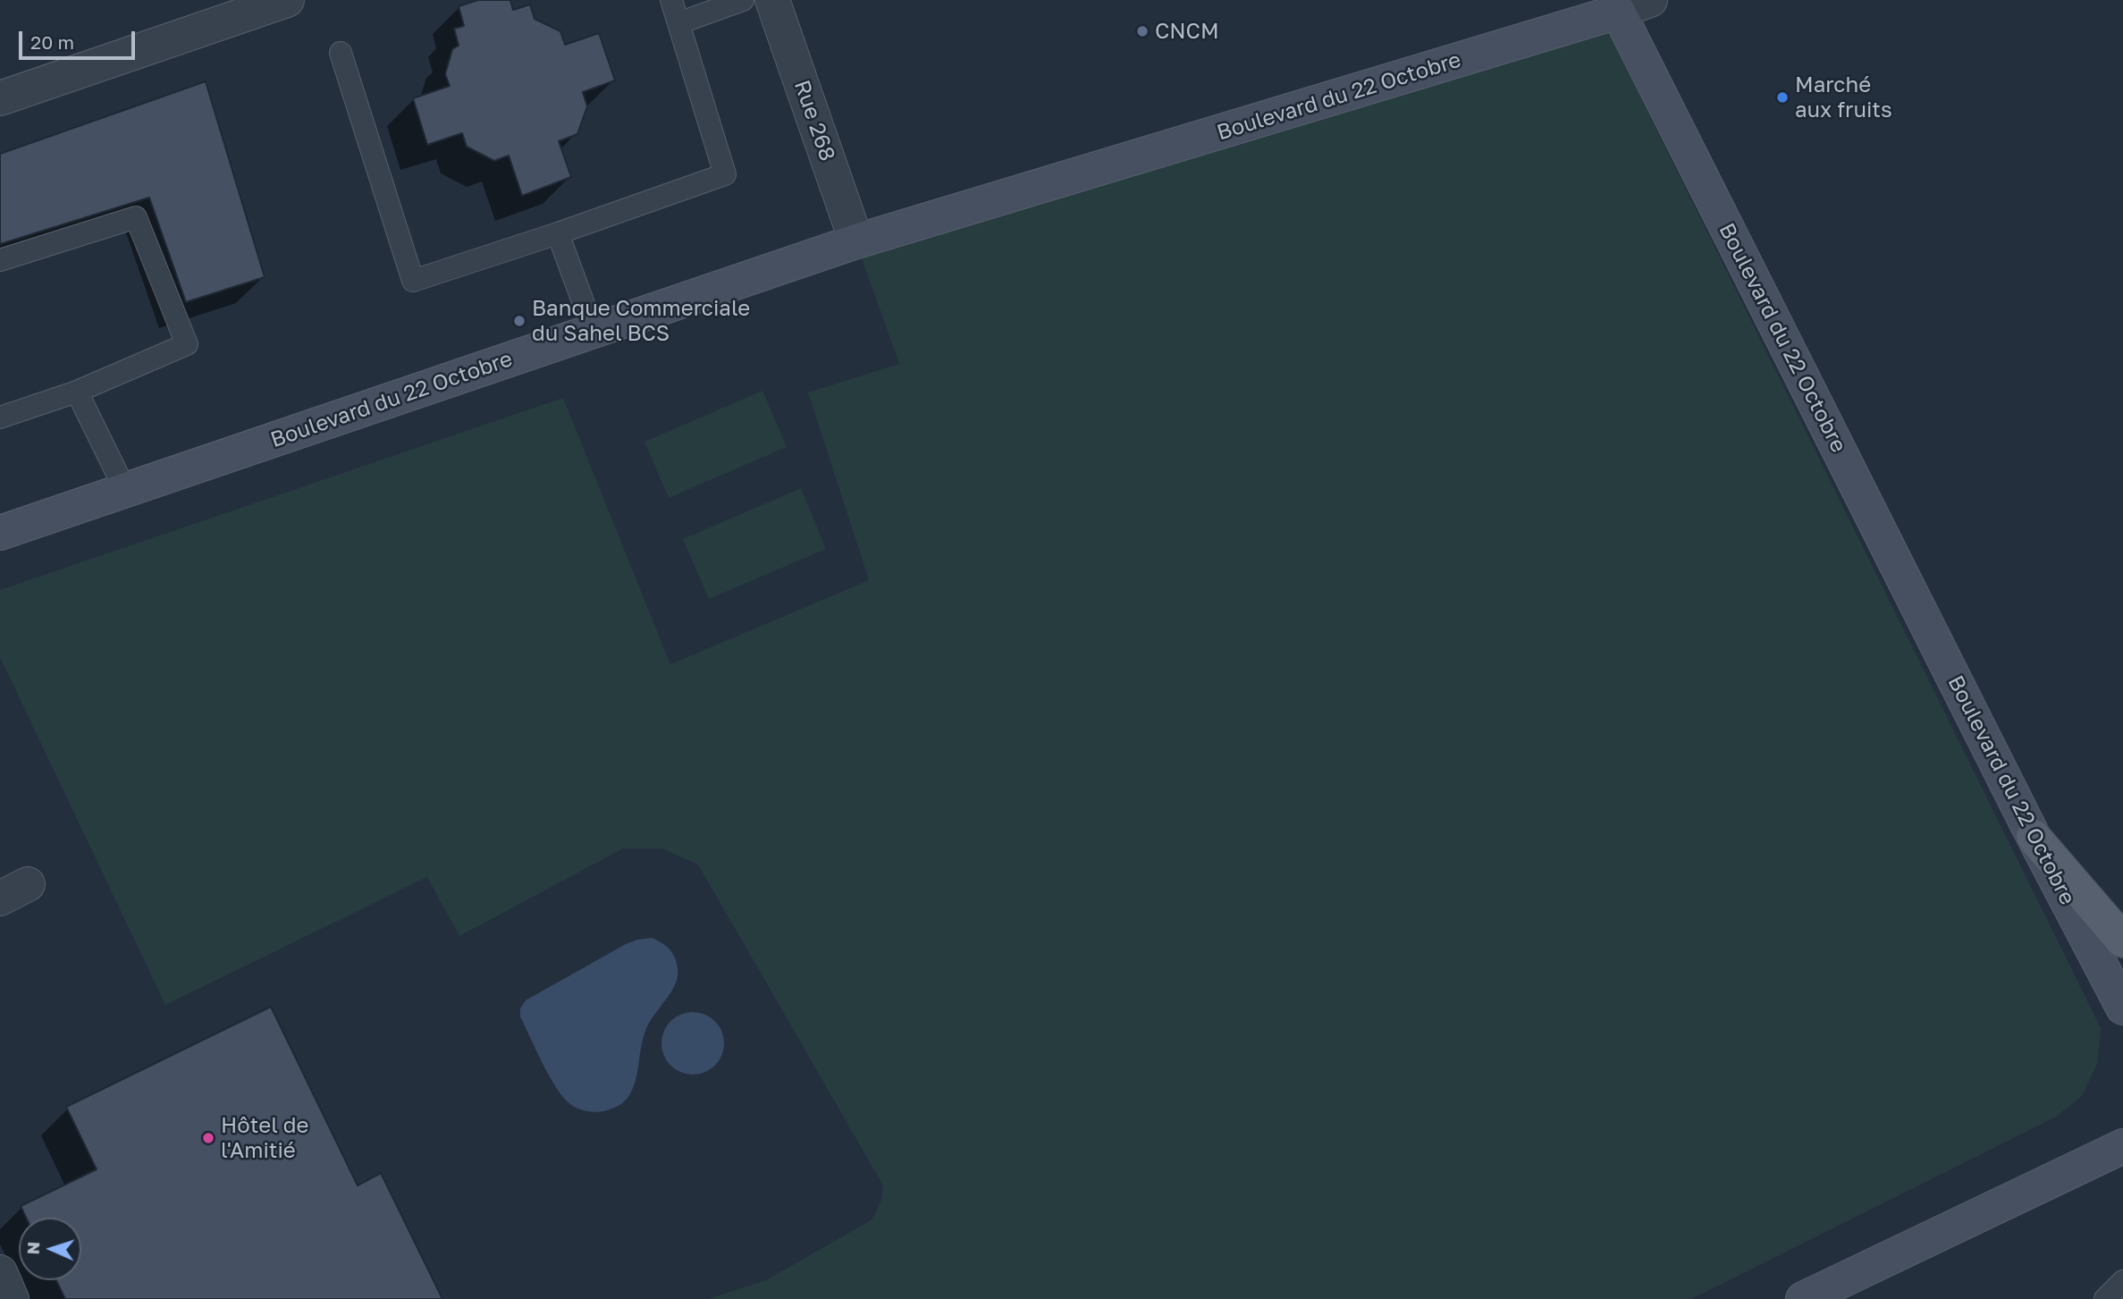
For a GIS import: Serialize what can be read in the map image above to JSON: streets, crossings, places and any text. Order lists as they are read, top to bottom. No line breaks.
{"streets":{"street":["Boulevard du 22 Octobre","Rue 268"]},"crossings":[["Boulevard du 22 Octobre","Rue 268"]],"places":["CNCM","Marché aux fruits","Banque Commerciale du Sahel BCS","Hôtel de l'Amitié"],"scale_bar":"20 m","north":"left"}
